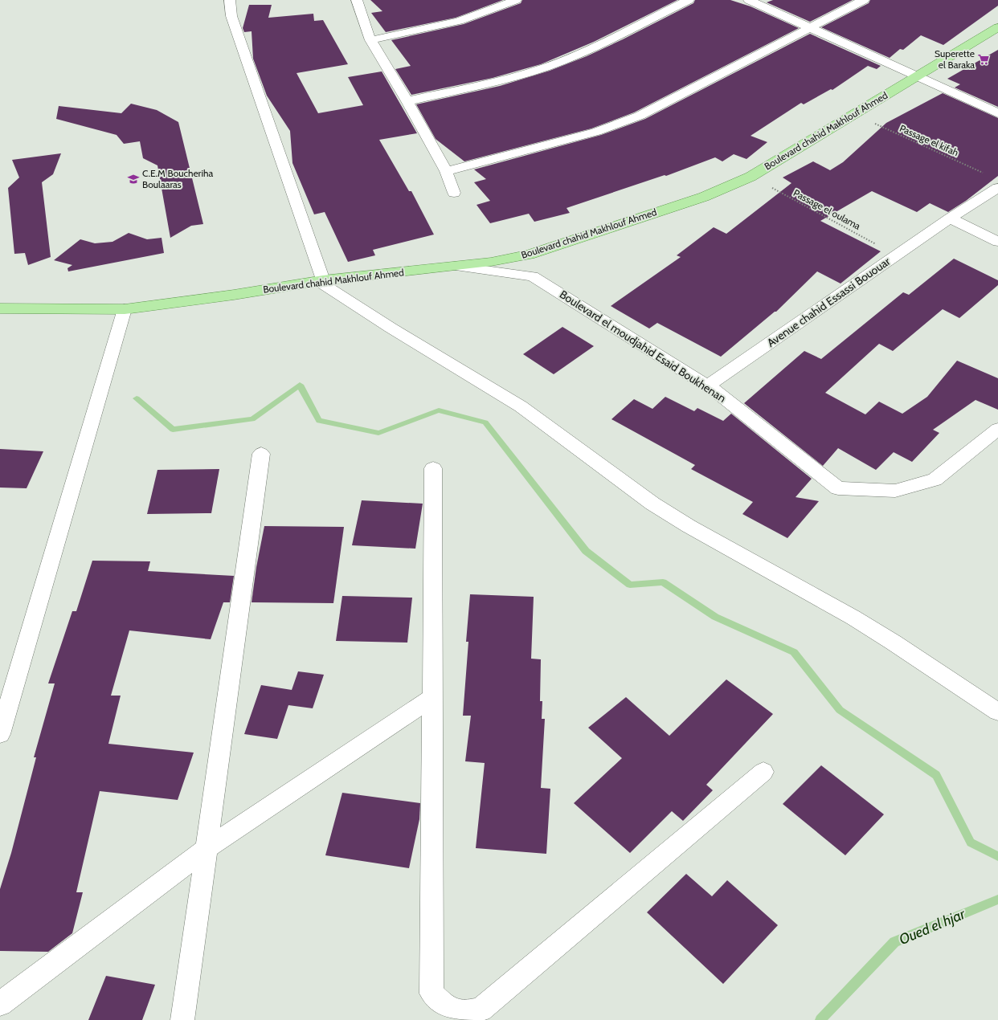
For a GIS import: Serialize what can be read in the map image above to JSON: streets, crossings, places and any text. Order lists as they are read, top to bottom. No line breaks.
{"streets":{"main road":["Boulevard chahid Makhlouf Ahmed"],"street":["Avenue chahid Essassi Bououar","Boulevard el moudjahid Esaid Boukhenan"],"path":["Passage el kifah","Passage el oulama"]},"crossings":[["Boulevard chahid Makhlouf Ahmed","Passage el kifah"],["Boulevard chahid Makhlouf Ahmed","Passage el oulama"],["Boulevard chahid Makhlouf Ahmed","Boulevard el moudjahid Esaid Boukhenan"],["Passage el oulama","Avenue chahid Essassi Bououar"],["Avenue chahid Essassi Bououar","Boulevard el moudjahid Esaid Boukhenan"]],"water":["Oued el hjar"],"places":{"supermarket":["Superette el Baraka"],"school or university":["C.E.M Boucheriha Boulaaras"]}}
